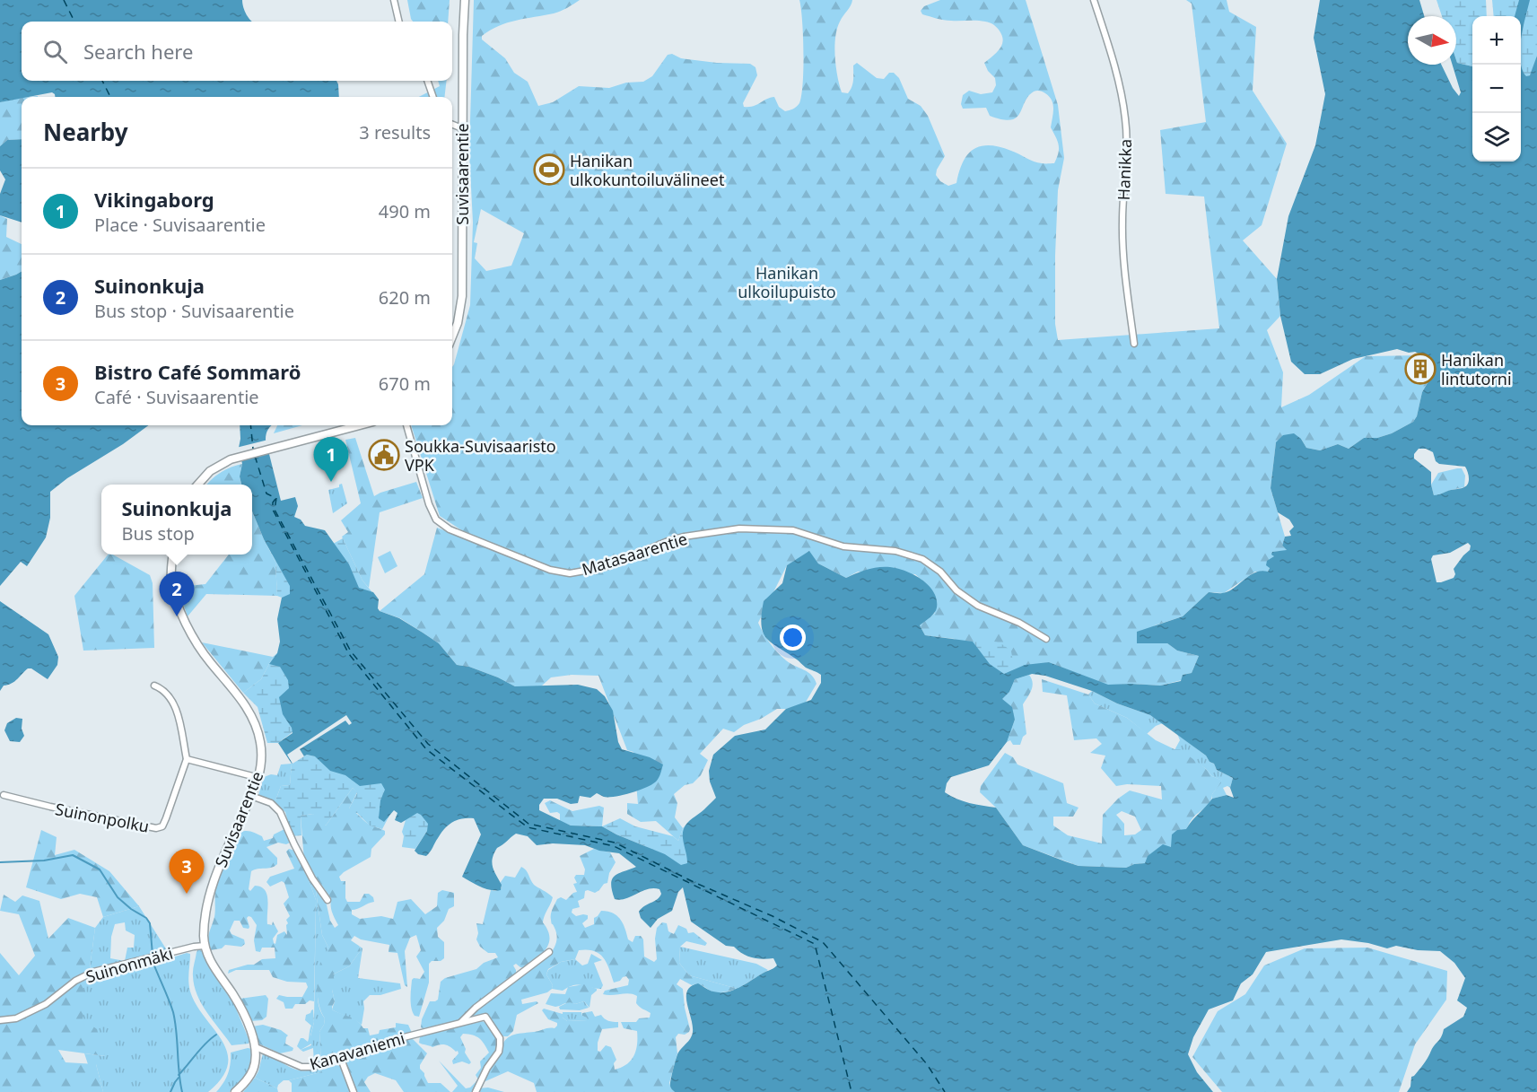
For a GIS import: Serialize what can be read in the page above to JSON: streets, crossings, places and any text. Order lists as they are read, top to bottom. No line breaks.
{"streets":{"street":["Hanikka","Suvisaarentie","Matasaarentie","Suinonpolku","Suinonmäki","Kanavaniemi"]},"crossings":[["Suvisaarentie","Suinonmäki"],["Suvisaarentie","Kanavaniemi"]],"parks":["Hanikan ulkoilupuisto"],"places":{"sports":["Hanikan ulkokuntoiluvälineet"],"building":["Hanikan lintutorni"],"public building":["Soukka-Suvisaaristo VPK"]},"north":"right","page":{"map_buttons":["+","−"],"search":"Search here","heading":["Nearby","3 results"],"list":[{"mark":"1","name":"Vikingaborg","note":"Place · Suvisaarentie","value":"490 m"},{"mark":"2","name":"Suinonkuja","note":"Bus stop · Suvisaarentie","value":"620 m"},{"mark":"3","name":"Bistro Café Sommarö","note":"Café · Suvisaarentie","value":"670 m"}],"pins":["1","2","3"],"popup":["Suinonkuja","Bus stop"]}}
